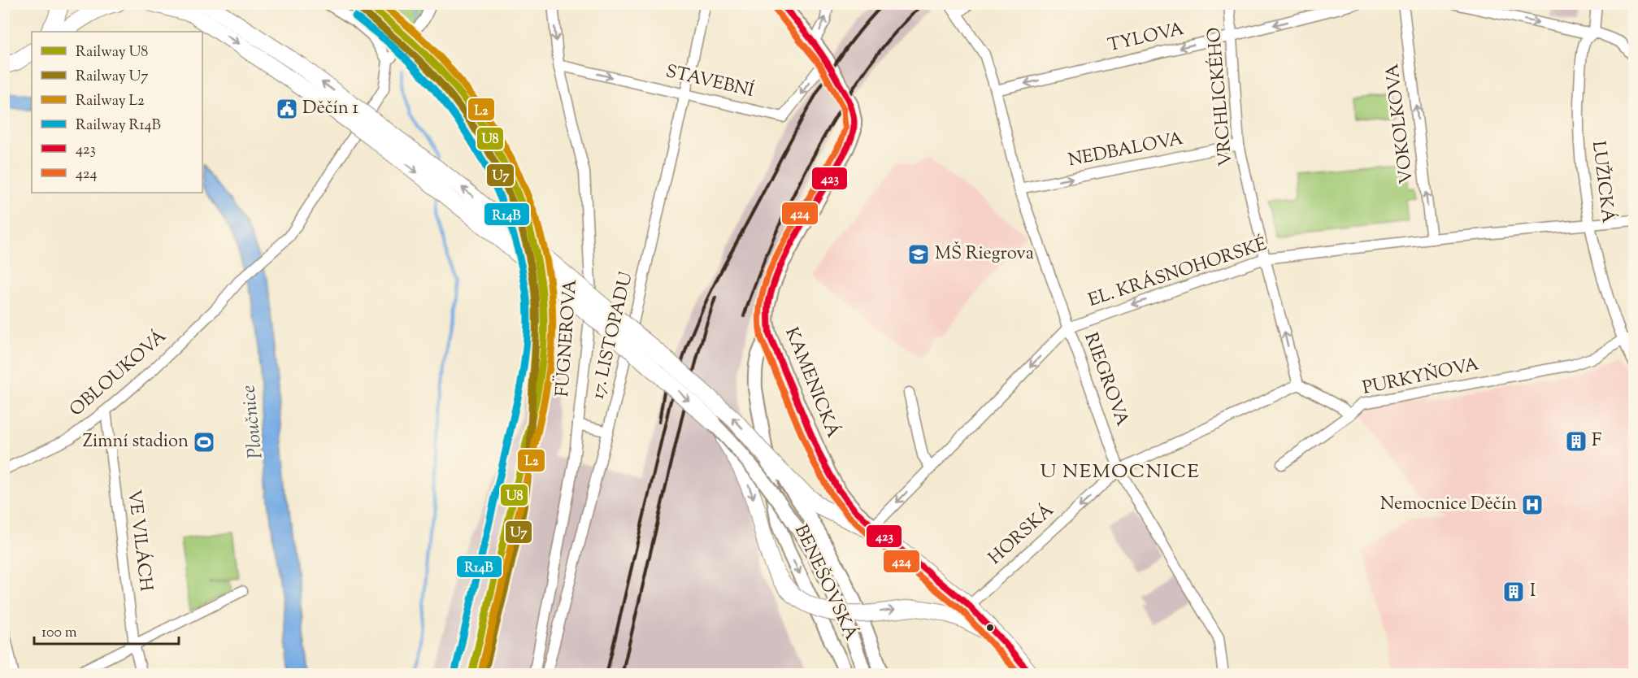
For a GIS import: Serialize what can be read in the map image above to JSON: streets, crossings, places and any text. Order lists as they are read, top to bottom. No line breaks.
{"streets":{"main road":["KAMENICKÁ"],"street":["TYLOVA","STAVEBNÍ","VRCHLICKÉHO","VOKOLKOVA","NEDBALOVA","LUŽICKÁ","EL. KRÁSNOHORSKÉ","17. LISTOPADU","FÜGNEROVA","OBLOUKOVÁ","PURKYŇOVA","RIEGROVA","HORSKÁ","VE VILÁCH","BENEŠOVSKÁ"]},"crossings":[["TYLOVA","VRCHLICKÉHO"],["TYLOVA","RIEGROVA"],["STAVEBNÍ","17. LISTOPADU"],["STAVEBNÍ","FÜGNEROVA"],["STAVEBNÍ","KAMENICKÁ"],["VRCHLICKÉHO","NEDBALOVA"],["VRCHLICKÉHO","EL. KRÁSNOHORSKÉ"],["VRCHLICKÉHO","PURKYŇOVA"],["VOKOLKOVA","EL. KRÁSNOHORSKÉ"],["NEDBALOVA","RIEGROVA"],["LUŽICKÁ","EL. KRÁSNOHORSKÉ"],["LUŽICKÁ","PURKYŇOVA"],["EL. KRÁSNOHORSKÉ","RIEGROVA"],["EL. KRÁSNOHORSKÉ","KAMENICKÁ"],["OBLOUKOVÁ","VE VILÁCH"],["RIEGROVA","HORSKÁ"],["KAMENICKÁ","HORSKÁ"],["KAMENICKÁ","BENEŠOVSKÁ"]],"one_way":["TYLOVA","VOKOLKOVA","NEDBALOVA","EL. KRÁSNOHORSKÉ","HORSKÁ"],"districts":["U NEMOCNICE"],"water":["Ploučnice"],"places":{"public building":["Děčín 1"],"school or university":["MŠ Riegrova"],"building":["F","I"],"sports":["Zimní stadion"],"hospital":["Nemocnice Děčín"]},"lines":["rail line U8","rail line L2","transit line 423","transit line 424","rail line U7","rail line R14B"],"legend":["Railway U8","Railway U7","Railway L2","Railway R14B","423","424"],"scale_bar":"100 m"}
